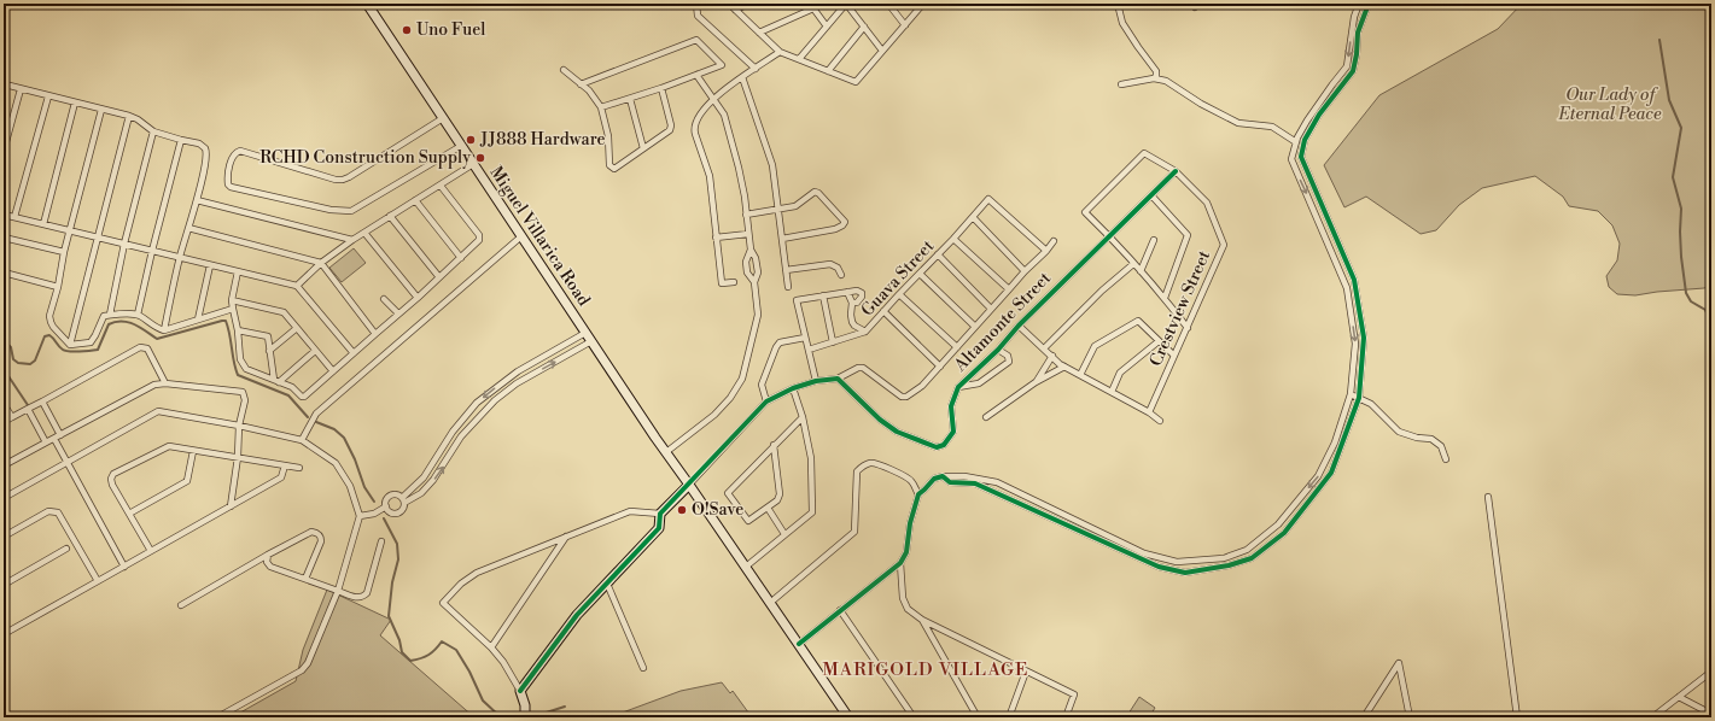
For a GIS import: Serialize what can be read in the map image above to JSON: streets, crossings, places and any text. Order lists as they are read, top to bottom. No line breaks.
{"streets":{"main road":["Miguel Villarica Road"],"street":["Guava Street","Crestview Street","Altamonte Street"]},"crossings":[["Crestview Street","Altamonte Street"]],"districts":["MARIGOLD VILLAGE"],"parks":["Our Lady of Eternal Peace"],"places":["Uno Fuel","JJ888 Hardware","RCHD Construction Supply","O!Save"]}
